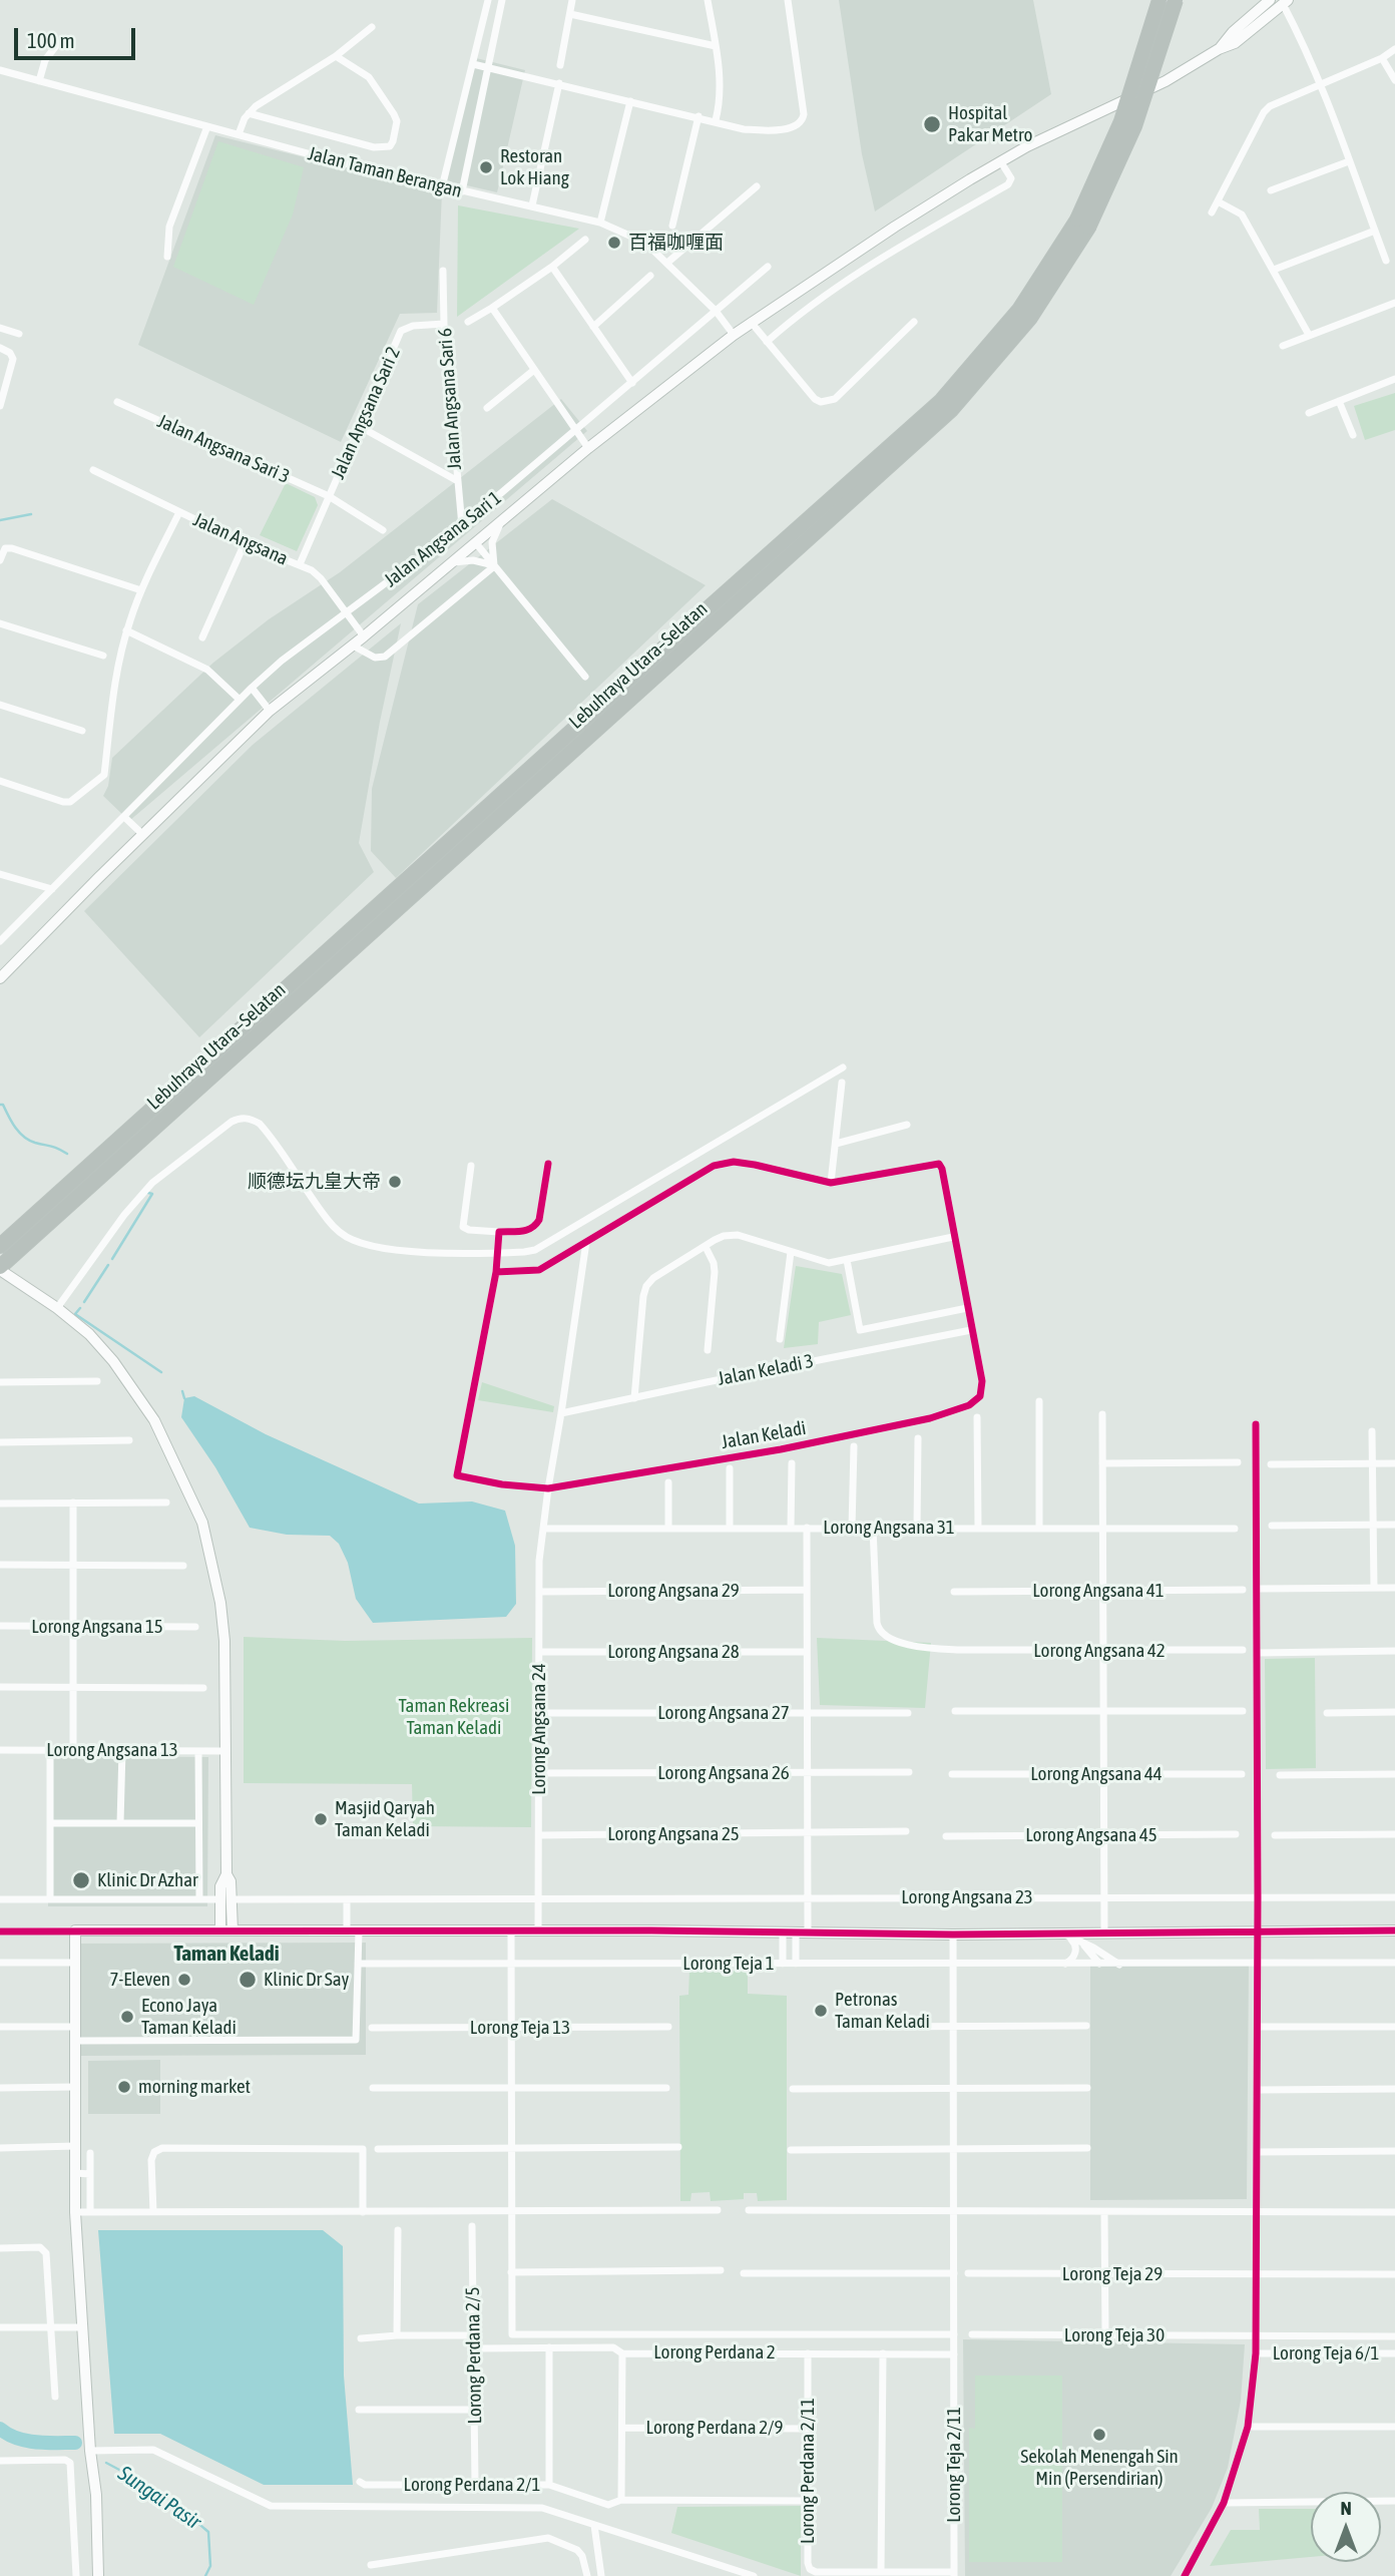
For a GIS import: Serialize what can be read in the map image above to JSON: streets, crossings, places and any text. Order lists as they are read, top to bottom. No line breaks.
{"streets":{"highway":["Lebuhraya Utara–Selatan"],"street":["Jalan Taman Berangan","Jalan Angsana Sari 6","Jalan Angsana Sari 2","Jalan Angsana Sari 3","Jalan Angsana","Jalan Angsana Sari 1","Jalan Keladi 3","Jalan Keladi","Lorong Angsana 31","Lorong Angsana 29","Lorong Angsana 41","Lorong Angsana 15","Lorong Angsana 42","Lorong Angsana 28","Lorong Angsana 27","Lorong Angsana 24","Lorong Angsana 13","Lorong Angsana 26","Lorong Angsana 44","Lorong Angsana 25","Lorong Angsana 45","Lorong Angsana 23","Lorong Teja 1","Lorong Teja 13","Lorong Teja 29","Lorong Teja 30","Lorong Perdana 2","Lorong Teja 6/1","Lorong Perdana 2/5","Lorong Perdana 2/9","Lorong Teja 2/11","Lorong Perdana 2/11","Lorong Perdana 2/1"]},"crossings":[["Jalan Taman Berangan","Jalan Angsana Sari 1"],["Jalan Angsana Sari 6","Jalan Angsana Sari 2"],["Jalan Angsana Sari 6","Jalan Angsana Sari 1"],["Jalan Angsana Sari 2","Jalan Angsana Sari 3"],["Jalan Angsana Sari 2","Jalan Angsana"],["Jalan Angsana","Jalan Angsana Sari 1"],["Jalan Keladi 3","Jalan Keladi"],["Jalan Keladi 3","Lorong Angsana 24"],["Jalan Keladi","Lorong Angsana 24"],["Lorong Angsana 31","Lorong Angsana 42"],["Lorong Angsana 31","Lorong Angsana 24"],["Lorong Angsana 29","Lorong Angsana 24"],["Lorong Angsana 28","Lorong Angsana 24"],["Lorong Angsana 27","Lorong Angsana 24"],["Lorong Angsana 24","Lorong Angsana 26"],["Lorong Angsana 24","Lorong Angsana 25"],["Lorong Angsana 24","Lorong Angsana 23"],["Lorong Teja 1","Lorong Teja 2/11"],["Lorong Perdana 2","Lorong Perdana 2/5"],["Lorong Perdana 2","Lorong Teja 2/11"],["Lorong Perdana 2","Lorong Perdana 2/11"],["Lorong Perdana 2/5","Lorong Perdana 2/1"],["Lorong Perdana 2/9","Lorong Perdana 2/11"],["Lorong Teja 2/11","Lorong Perdana 2/11"],["Lorong Perdana 2/11","Lorong Perdana 2/1"]],"districts":["Taman Keladi"],"water":["Sungai Pasir"],"parks":["Taman Rekreasi Taman Keladi"],"places":["Hospital Pakar Metro","Restoran Lok Hiang","百福咖喱面","顺德坛九皇大帝","Masjid Qaryah Taman Keladi","Klinic Dr Azhar","7-Eleven","Klinic Dr Say","Petronas Taman Keladi","Econo Jaya Taman Keladi","morning market","Sekolah Menengah Sin Min (Persendirian)"],"scale_bar":"100 m","north":"top"}
